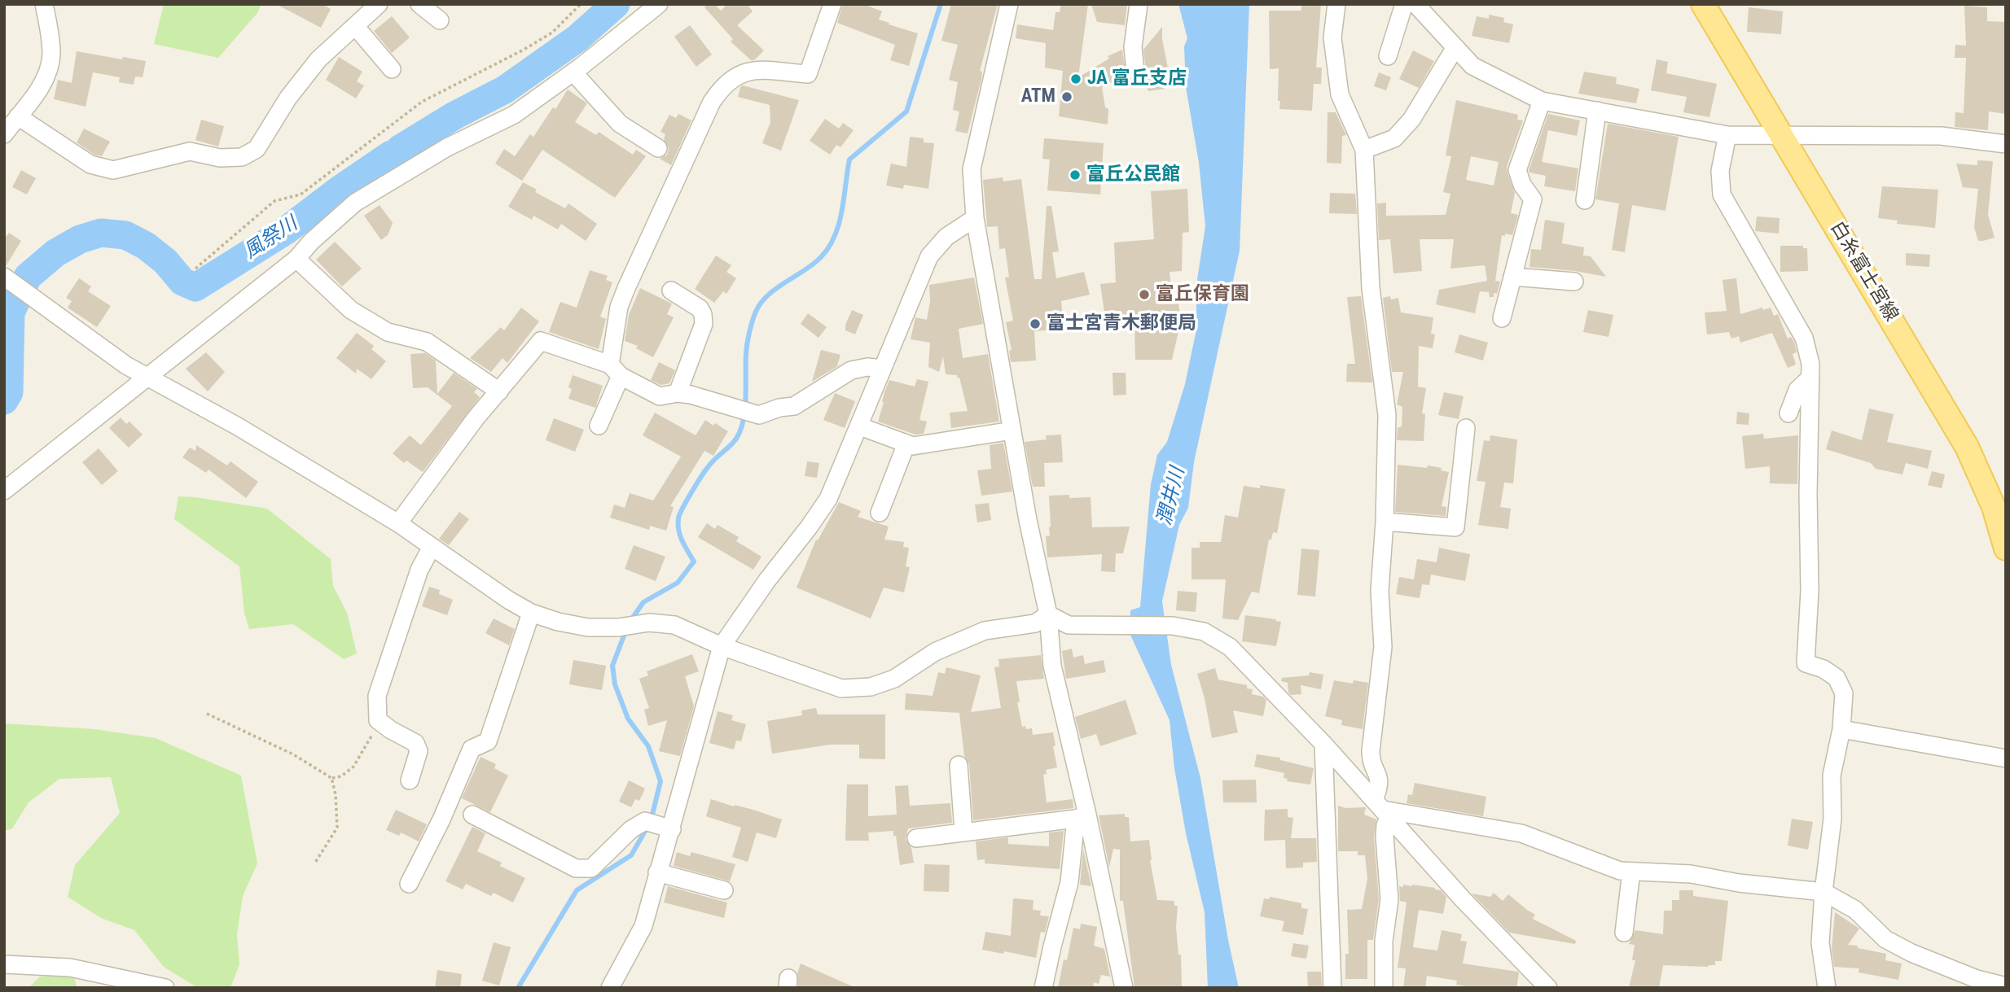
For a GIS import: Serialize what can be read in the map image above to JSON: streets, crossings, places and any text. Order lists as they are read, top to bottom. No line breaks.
{"streets":{"main road":["白糸富士宮線"]},"water":["風祭川","潤井川"],"places":["JA 富丘支店","ATM","富丘公民館","富丘保育園","富士宮青木郵便局"]}
